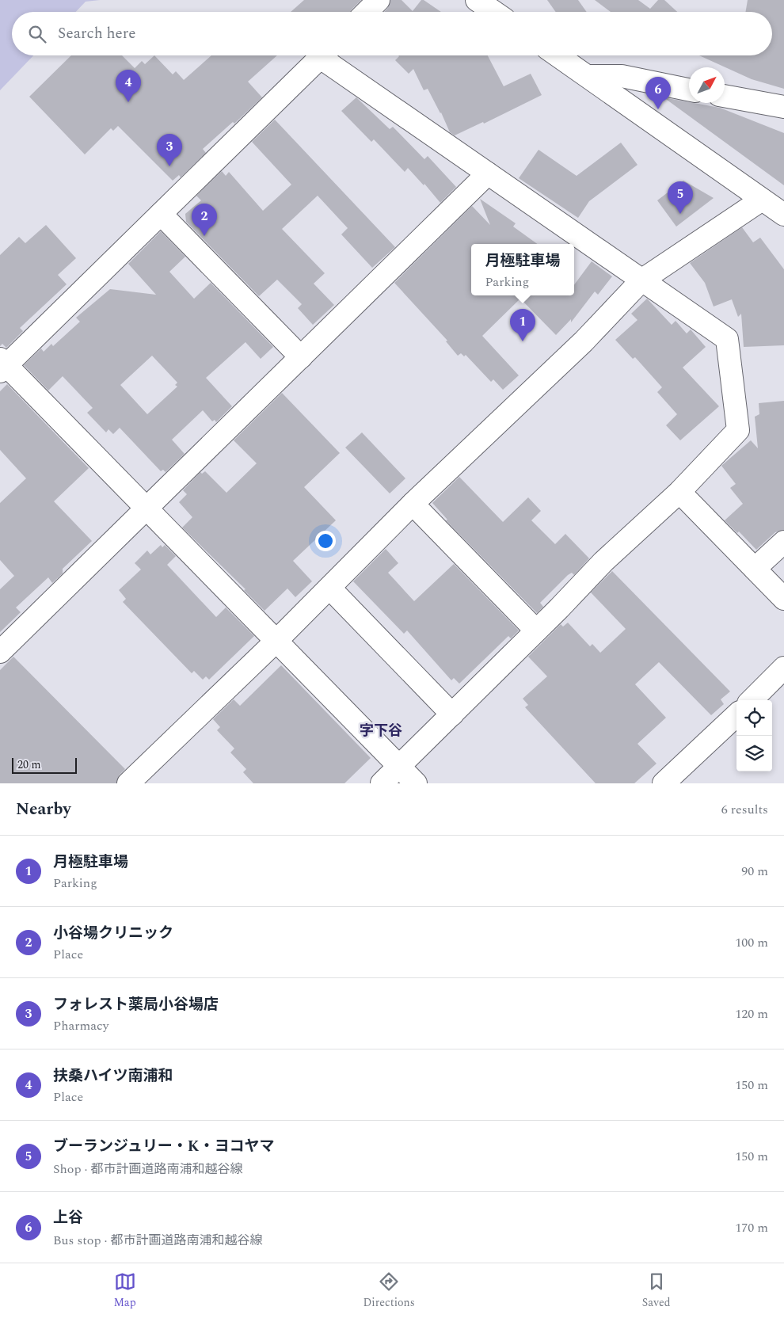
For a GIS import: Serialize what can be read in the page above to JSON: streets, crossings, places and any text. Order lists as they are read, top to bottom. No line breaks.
{"districts":["字下谷"],"scale_bar":"20 m","north":"top right","page":{"search":"Search here","pins":["4","6","3","5","2","1"],"popup":["月極駐車場","Parking"],"scale":"20 m","heading":["Nearby","6 results"],"list":[{"mark":"1","name":"月極駐車場","note":"Parking","value":"90 m"},{"mark":"2","name":"小谷場クリニック","note":"Place","value":"100 m"},{"mark":"3","name":"フォレスト薬局小谷場店","note":"Pharmacy","value":"120 m"},{"mark":"4","name":"扶桑ハイツ南浦和","note":"Place","value":"150 m"},{"mark":"5","name":"ブーランジュリー・K・ヨコヤマ","note":"Shop · 都市計画道路南浦和越谷線","value":"150 m"},{"mark":"6","name":"上谷","note":"Bus stop · 都市計画道路南浦和越谷線","value":"170 m"}],"nav":["Map","Directions","Saved"]}}
